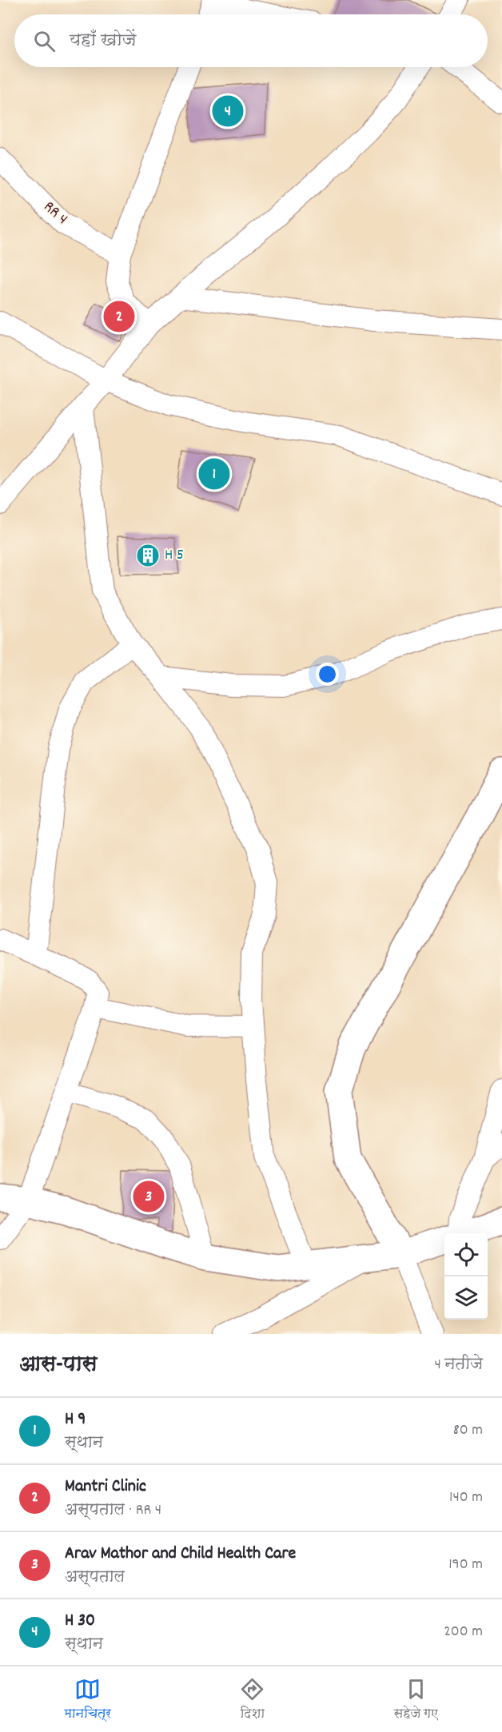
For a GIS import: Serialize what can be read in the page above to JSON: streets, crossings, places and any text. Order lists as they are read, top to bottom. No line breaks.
{"streets":{"street":["RR 4"]},"places":{"building":["H 5"]},"page":{"search":"यहाँ खोजें","pins":["4","2","1","3"],"heading":["आस-पास","4 नतीजे"],"list":[{"mark":"1","name":"H 9","note":"स्थान","value":"80 m"},{"mark":"2","name":"Mantri Clinic","note":"अस्पताल · RR 4","value":"140 m"},{"mark":"3","name":"Arav Mathor and Child Health Care","note":"अस्पताल","value":"190 m"},{"mark":"4","name":"H 30","note":"स्थान","value":"200 m"}],"nav":["मानचित्र","दिशा","सहेजे गए"]}}
